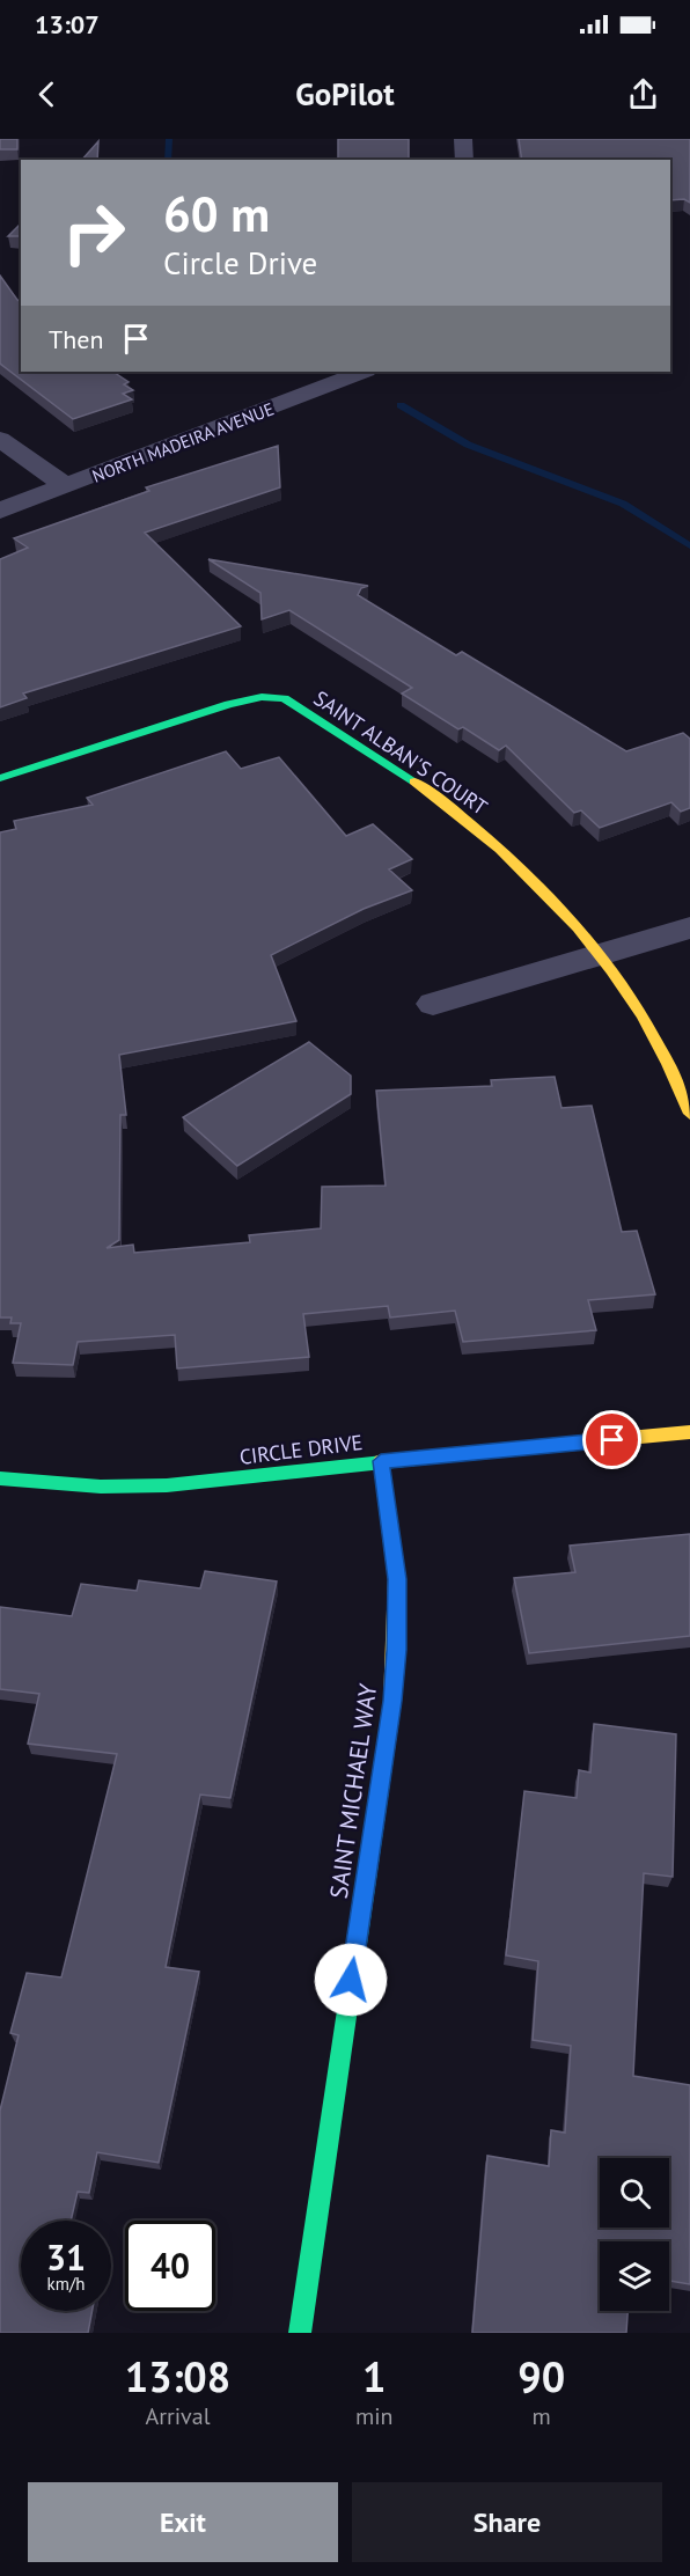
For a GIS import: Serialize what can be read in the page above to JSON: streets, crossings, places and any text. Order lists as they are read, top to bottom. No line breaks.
{"streets":{"street":["NORTH MADEIRA AVENUE","SAINT ALBAN'S COURT","CIRCLE DRIVE","SAINT MICHAEL WAY"]},"crossings":[["CIRCLE DRIVE","SAINT MICHAEL WAY"]],"page":{"status":"13:07","header":"GoPilot","turn":["60 m","Circle Drive"],"then":"Then","speed":"31 km/h","limit":"40","eta":["13:08","Arrival","1","min","90","m"],"buttons":["Exit","Share"]}}
